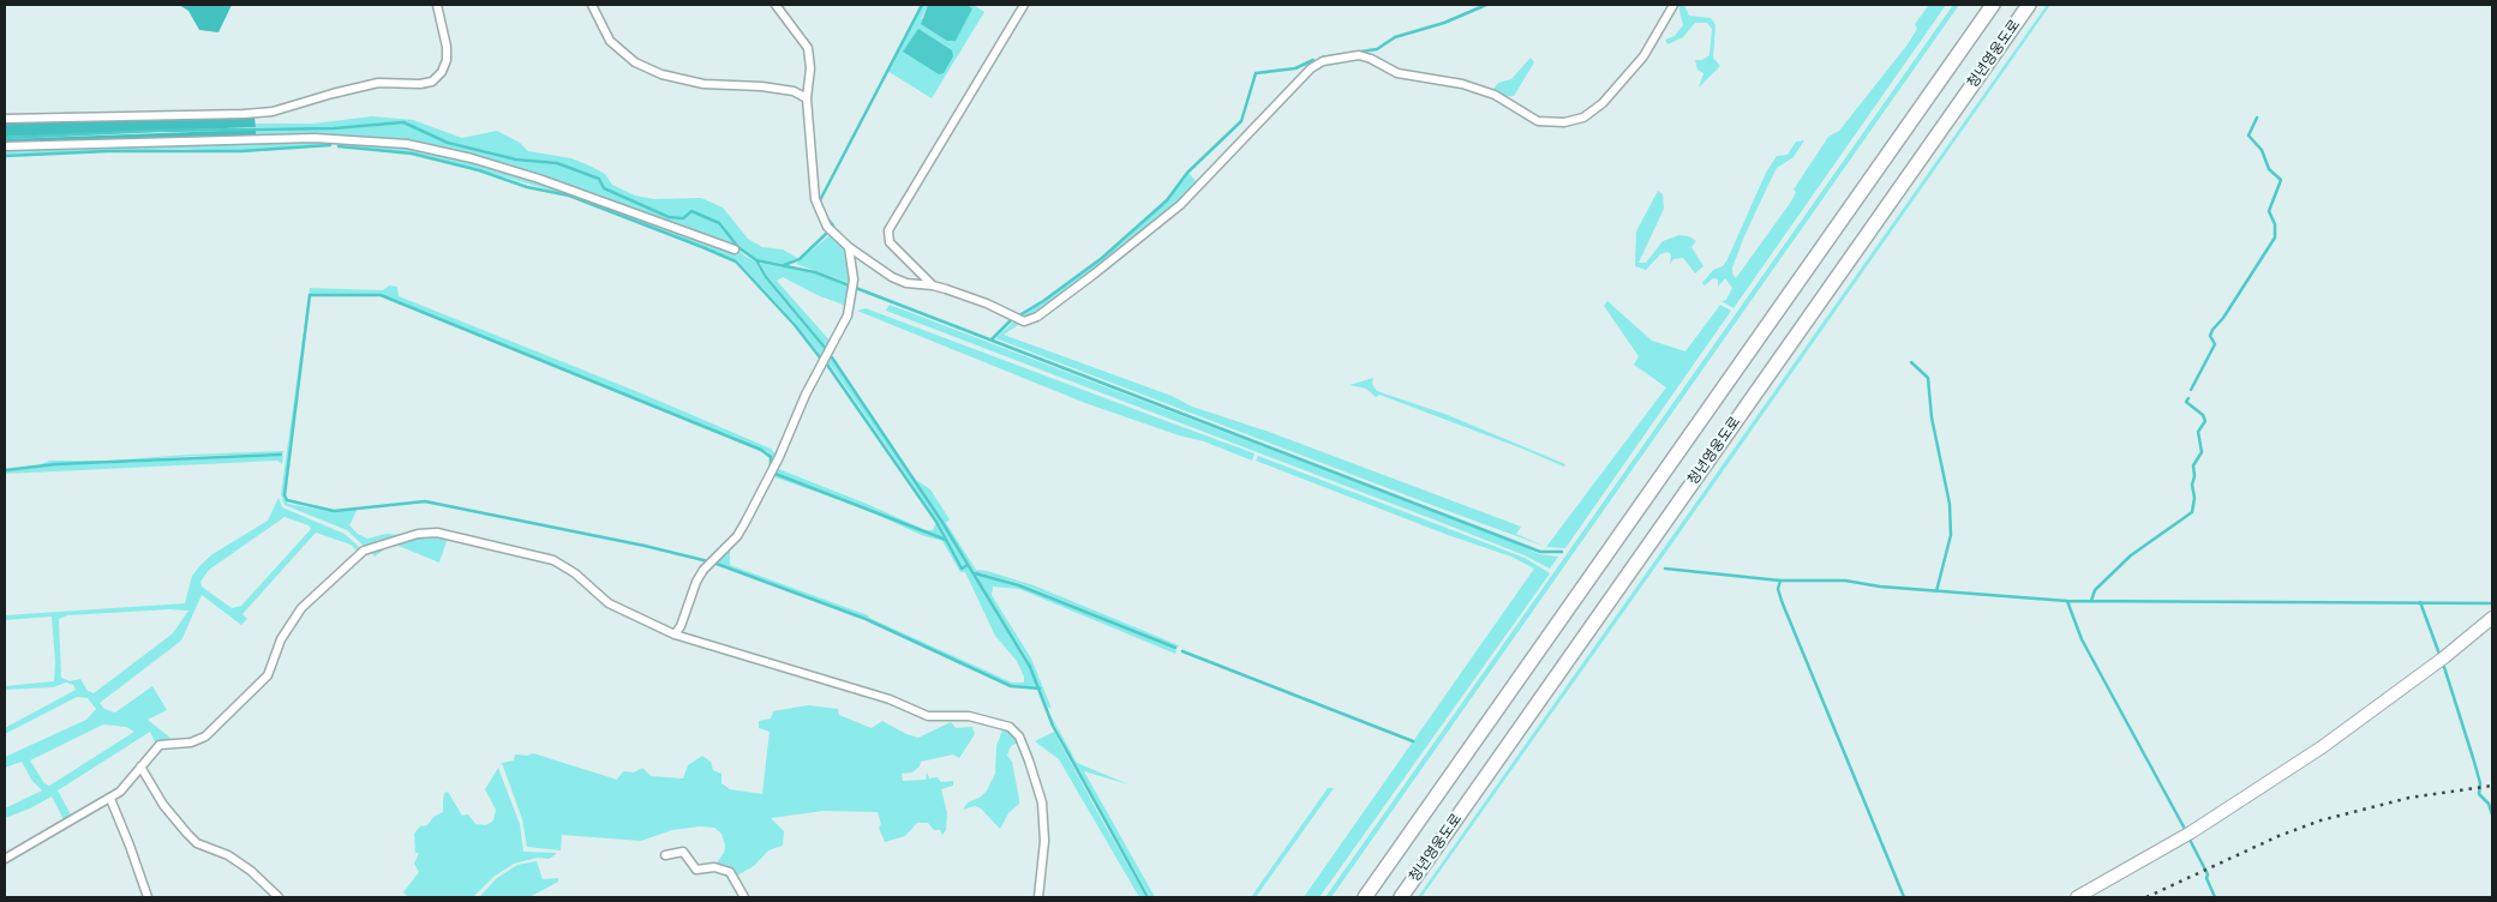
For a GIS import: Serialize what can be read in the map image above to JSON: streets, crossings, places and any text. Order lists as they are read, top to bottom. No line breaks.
{"streets":{"highway":["청년영웅도로"]}}
